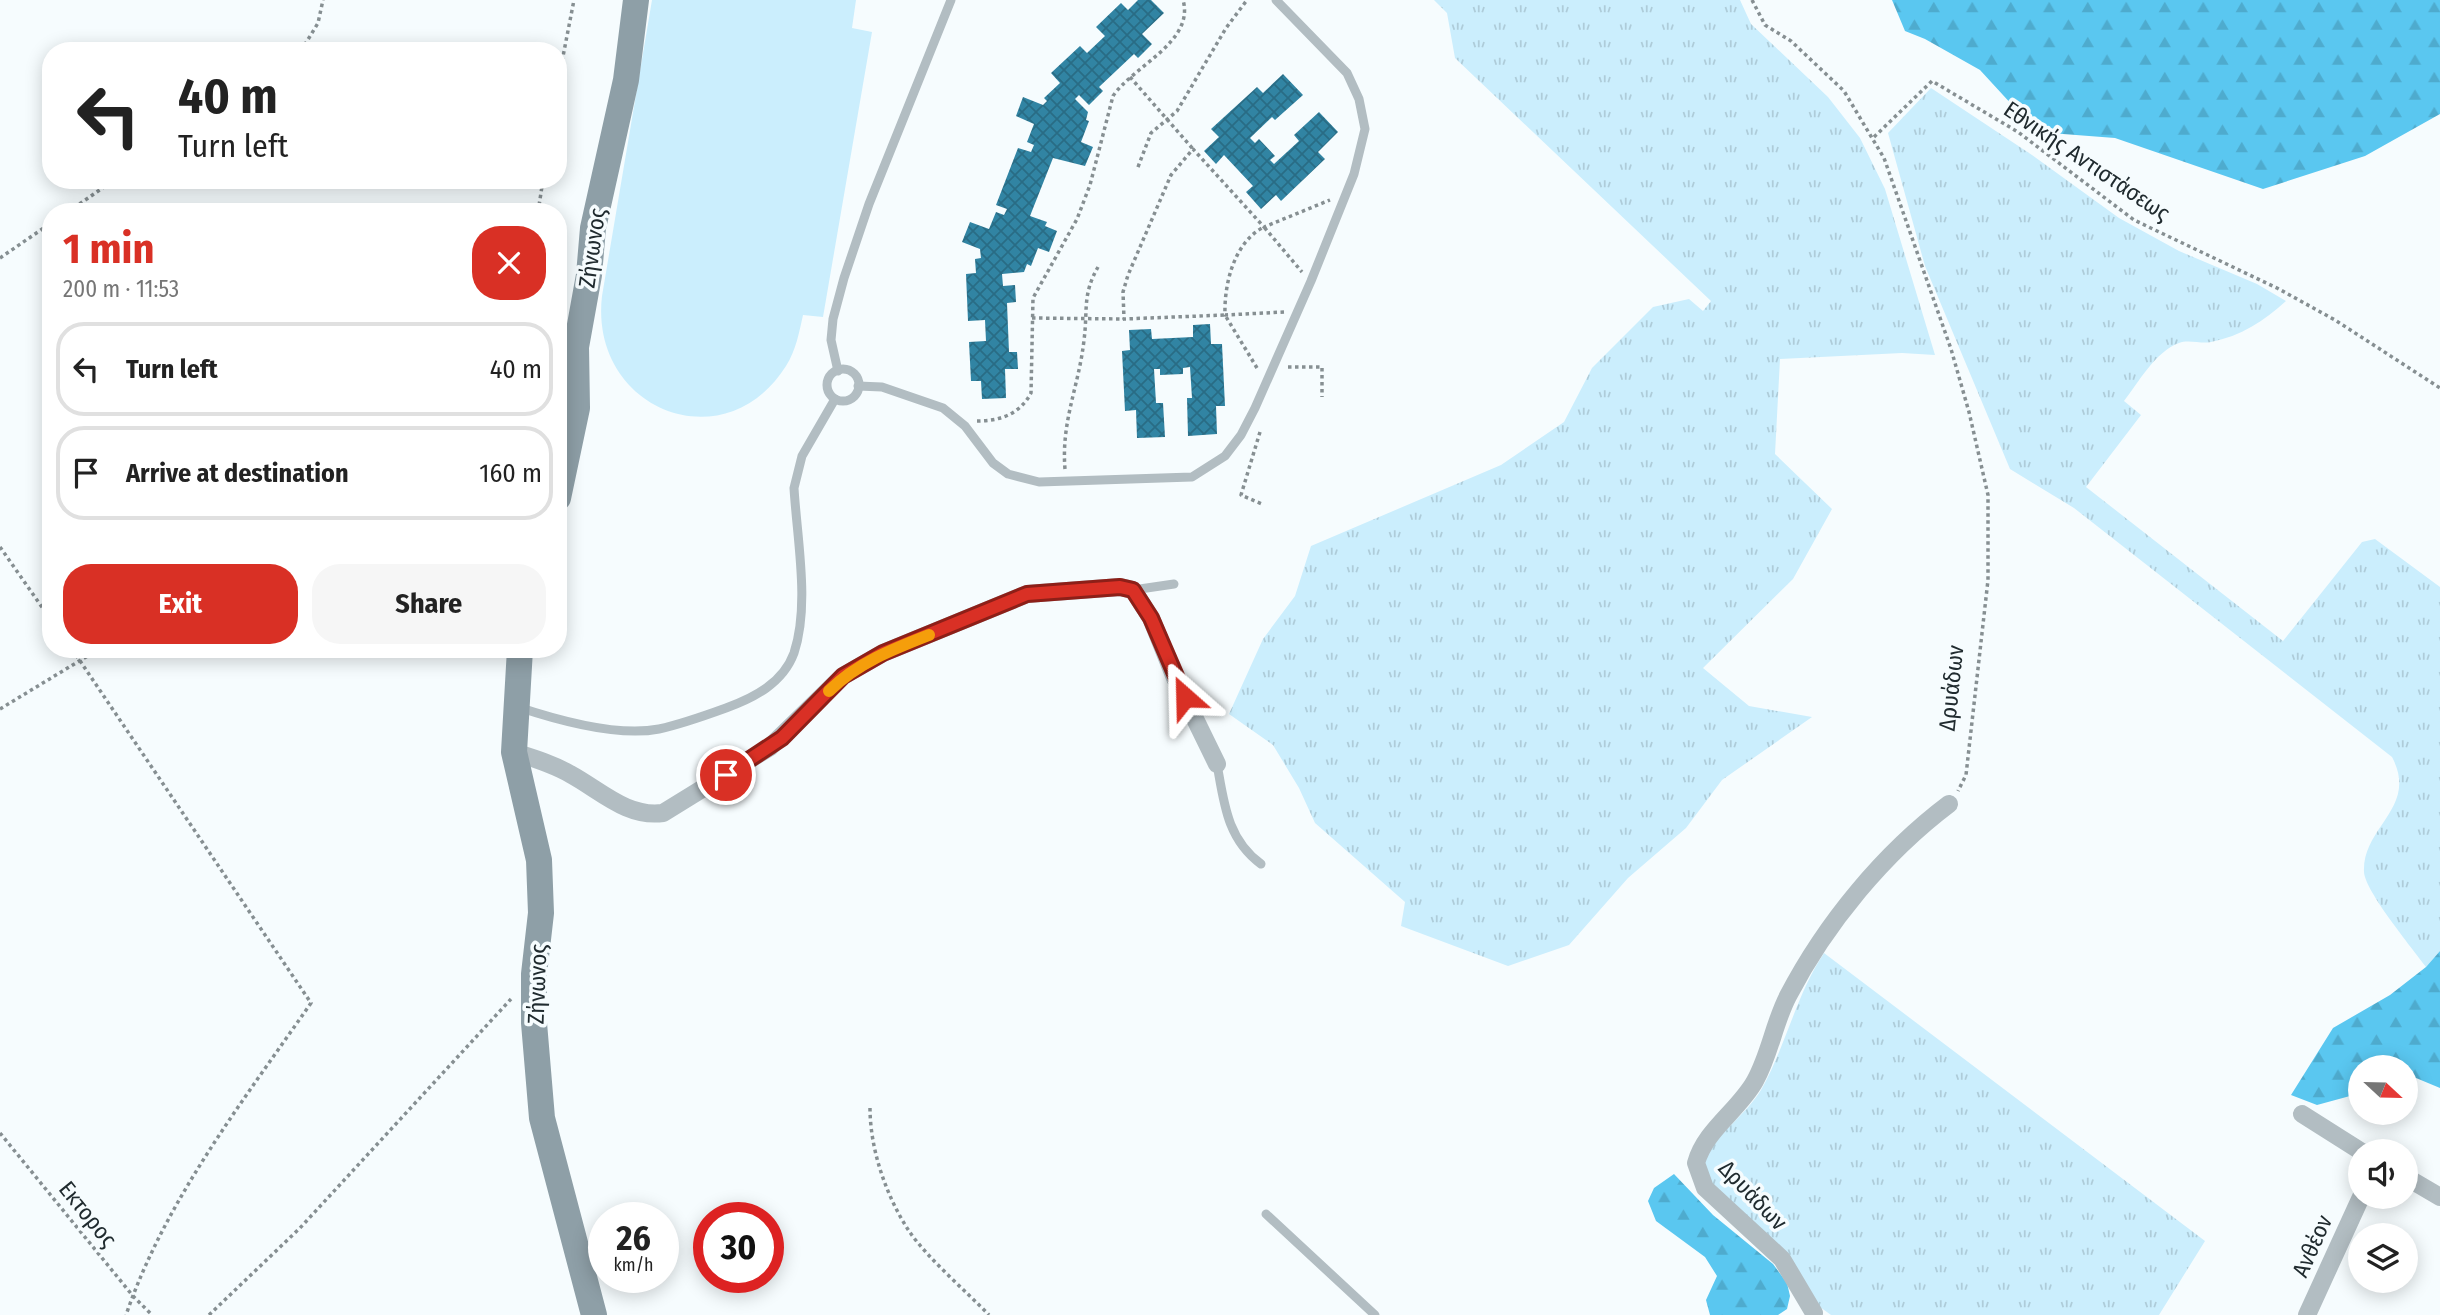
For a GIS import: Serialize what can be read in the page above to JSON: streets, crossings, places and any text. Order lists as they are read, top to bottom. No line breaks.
{"streets":{"street":["Ζήνωνος","Δρυάδων","Ανθέον"],"path":["Εθνικής Αντιστάσεως","Εκτορος"]},"crossings":[["Εθνικής Αντιστάσεως","Δρυάδων"]],"north":"right","page":{"turn":["40 m","Turn left"],"heading":["1 min","200 m · 11:53"],"list":[{"name":"Turn left","value":"40 m"},{"name":"Arrive at destination","value":"160 m"}],"buttons":["Exit","Share"],"speed":"26 km/h","limit":"30"}}
